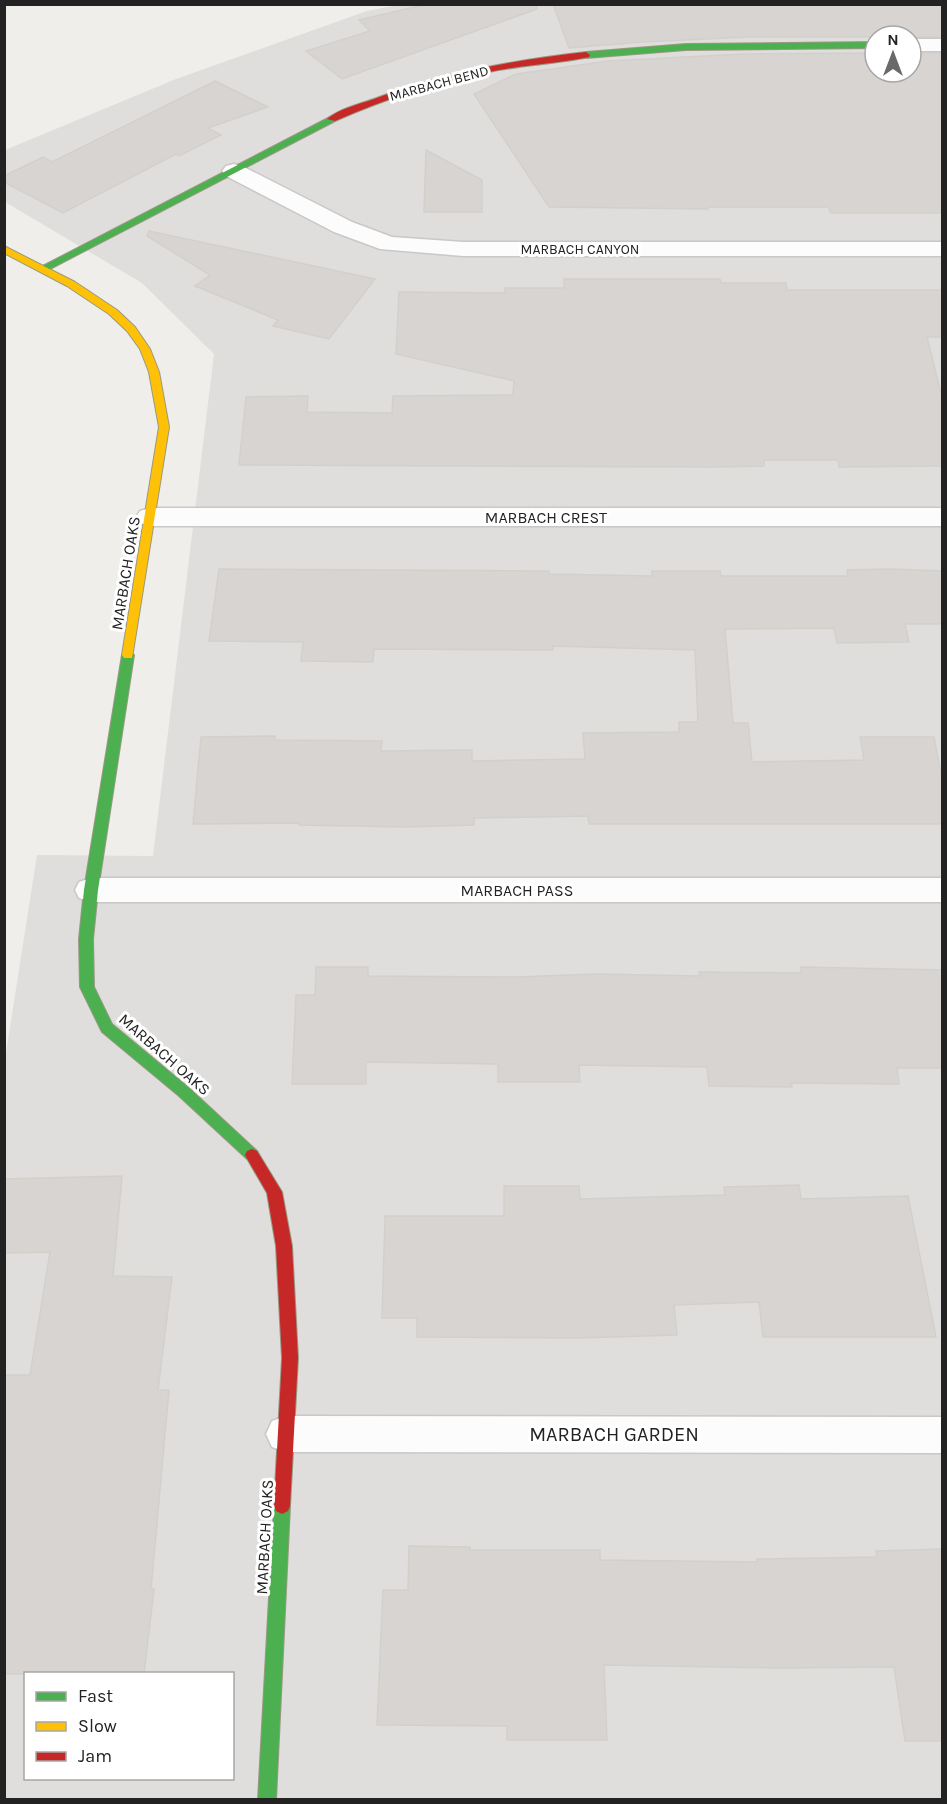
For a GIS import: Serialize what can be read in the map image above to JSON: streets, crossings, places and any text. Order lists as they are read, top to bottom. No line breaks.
{"streets":{"street":["MARBACH BEND","MARBACH CANYON","MARBACH CREST","MARBACH OAKS","MARBACH PASS","MARBACH GARDEN"]},"crossings":[["MARBACH BEND","MARBACH CANYON"],["MARBACH BEND","MARBACH OAKS"],["MARBACH CREST","MARBACH OAKS"],["MARBACH OAKS","MARBACH PASS"],["MARBACH OAKS","MARBACH GARDEN"]],"legend":["Fast","Slow","Jam"],"north":"top"}
